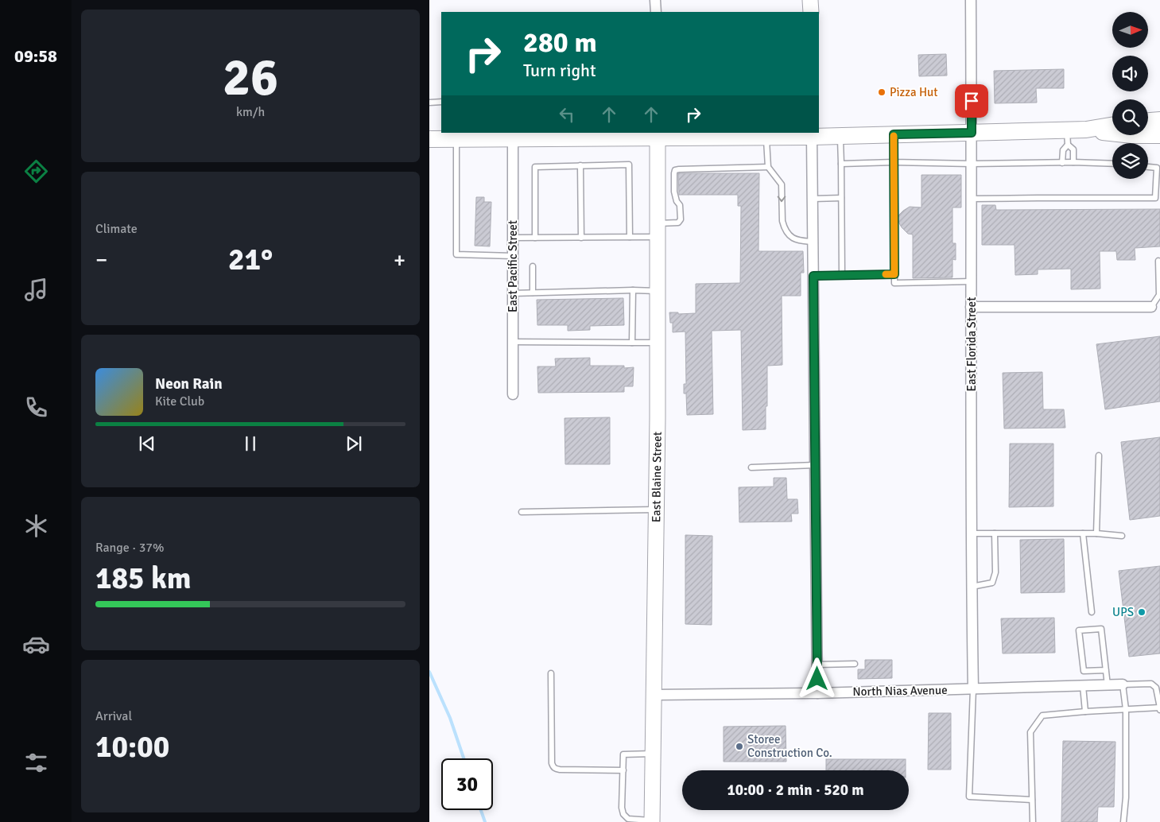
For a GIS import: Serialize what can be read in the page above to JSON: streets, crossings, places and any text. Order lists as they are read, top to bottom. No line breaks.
{"streets":{"street":["East Pacific Street","East Florida Street","East Blaine Street","North Nias Avenue"]},"crossings":[["East Florida Street","North Nias Avenue"],["East Blaine Street","North Nias Avenue"]],"places":["Pizza Hut","UPS","Storee Construction Co."],"north":"right","page":{"tabs":"09:58","tile":[["26","km/h"],"Climate",["Range · 37%","185 km"],["Arrival","10:00"]],"turn":["280 m","Turn right"],"heat":["−","21°","+"],"song":["Neon Rain","Kite Club"],"limit":"30","trip":"10:00 · 2 min · 520 m"}}
